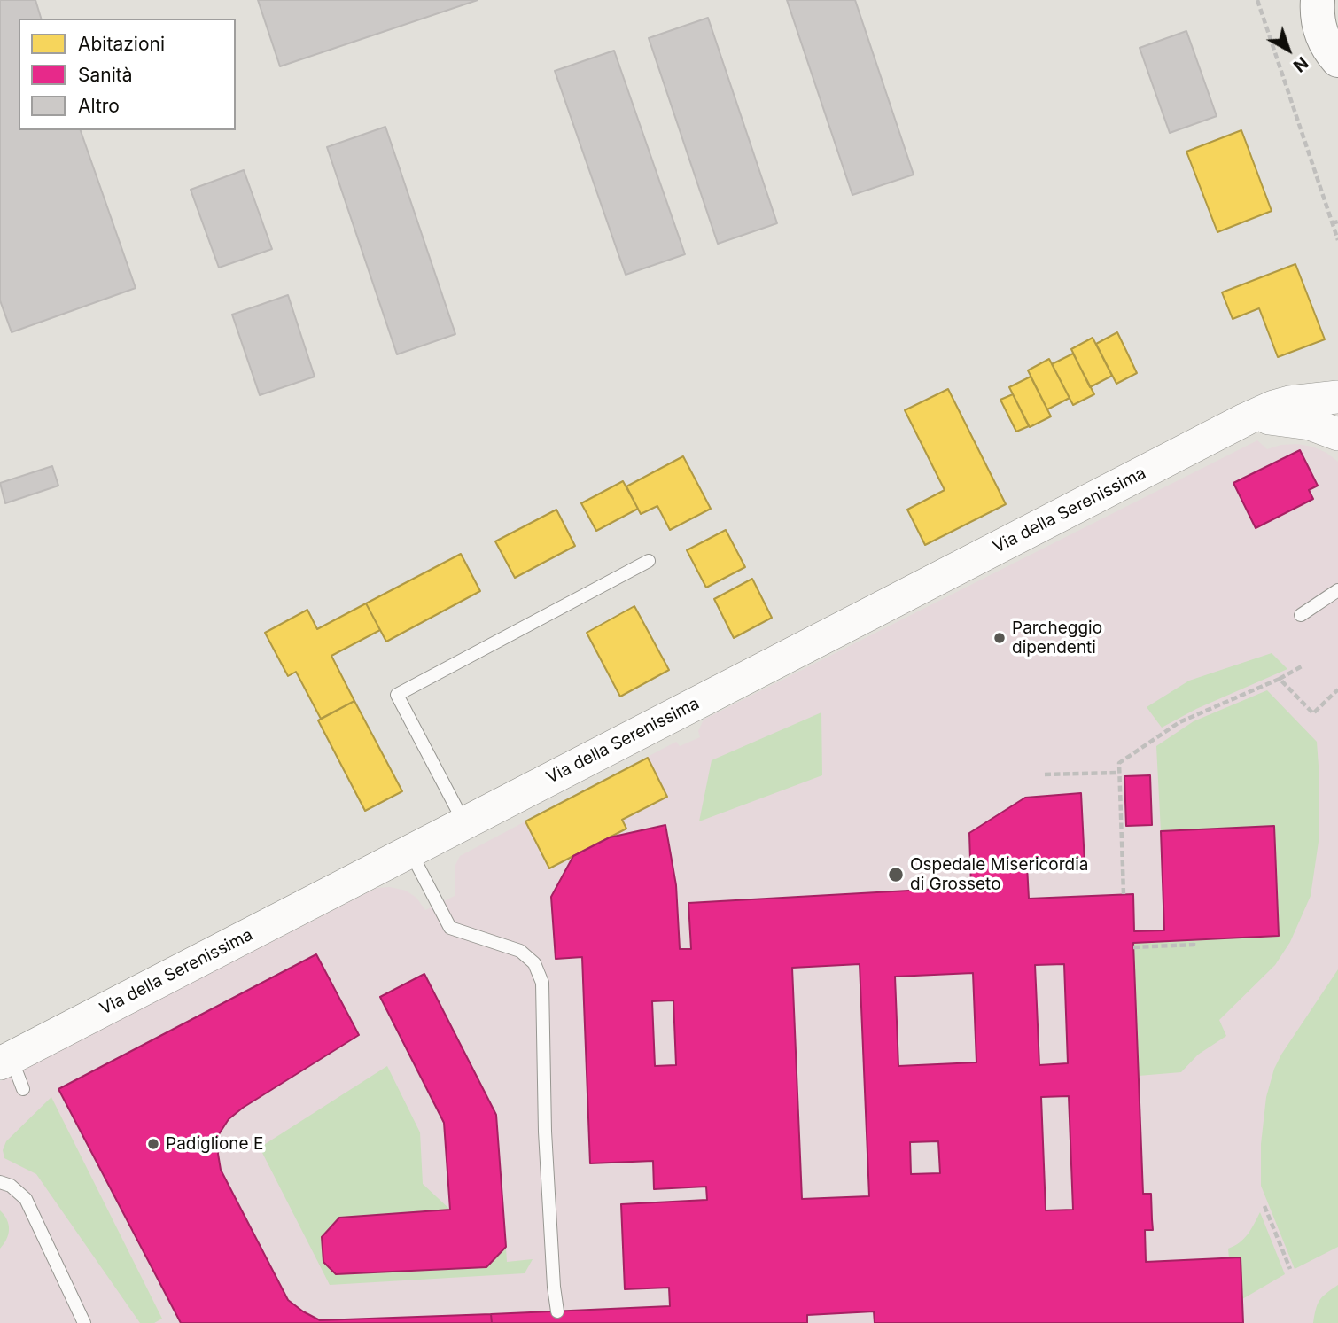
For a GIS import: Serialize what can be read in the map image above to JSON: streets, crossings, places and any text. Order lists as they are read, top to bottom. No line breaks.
{"streets":{"street":["Via della Serenissima"]},"places":["Parcheggio dipendenti","Ospedale Misericordia di Grosseto","Padiglione E"],"legend":["Abitazioni","Sanità","Altro"],"north":"bottom right"}
